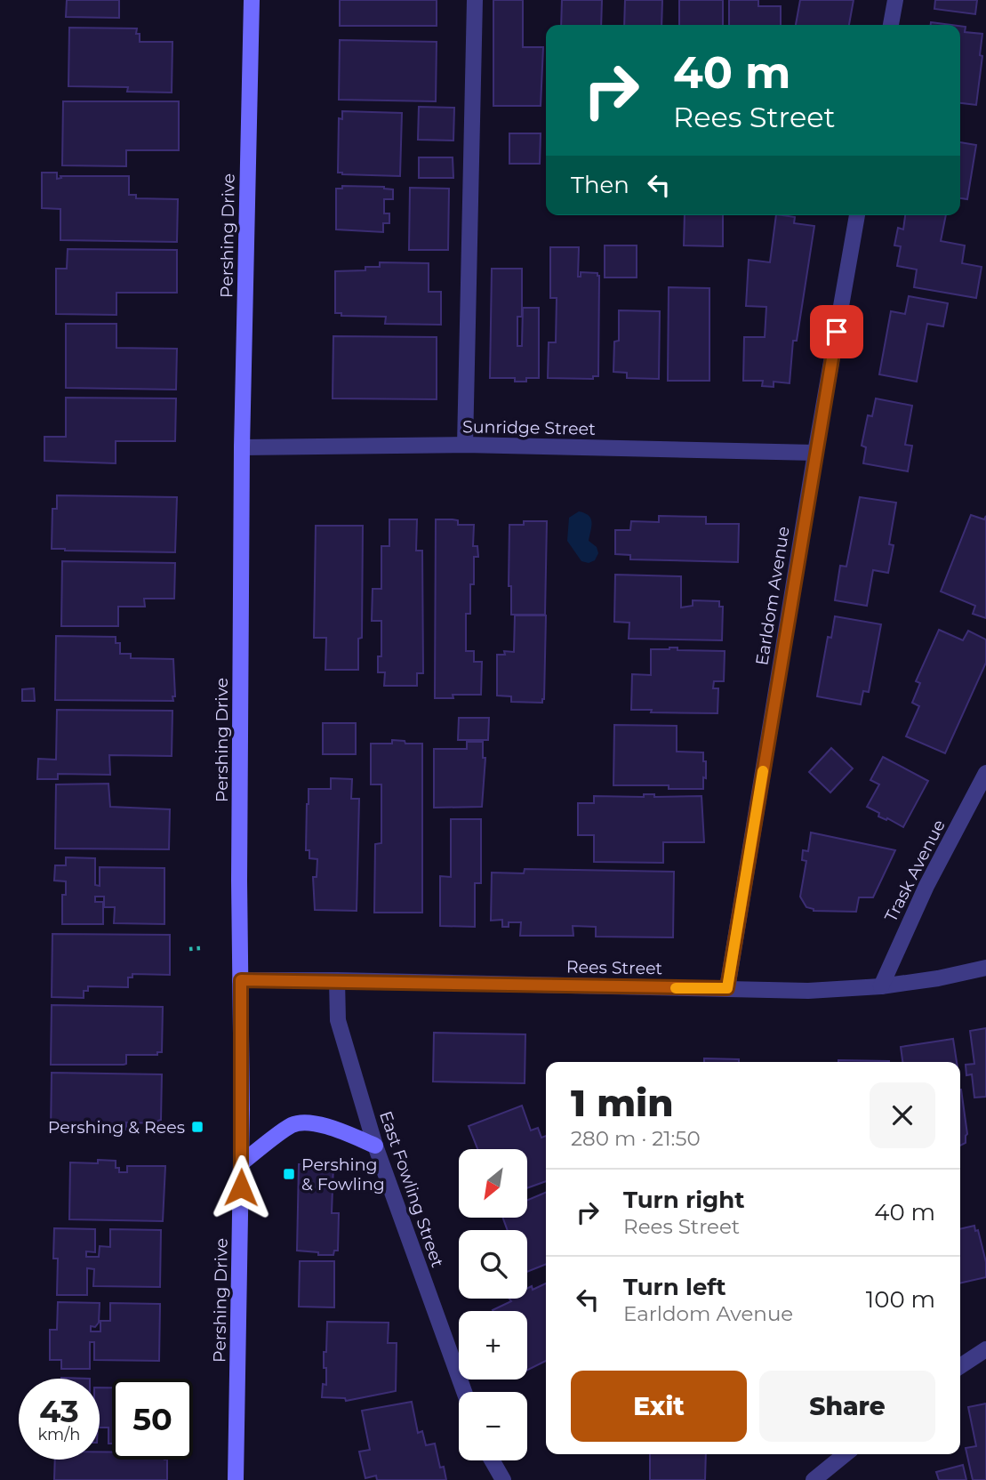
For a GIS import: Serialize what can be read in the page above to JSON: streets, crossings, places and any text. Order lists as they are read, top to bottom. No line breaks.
{"streets":{"main road":["Pershing Drive"],"street":["Sunridge Street","Earldom Avenue","Trask Avenue","Rees Street","East Fowling Street"]},"crossings":[["Pershing Drive","Sunridge Street"],["Pershing Drive","Rees Street"],["Sunridge Street","Earldom Avenue"],["Earldom Avenue","Rees Street"],["Trask Avenue","Rees Street"],["Rees Street","East Fowling Street"]],"places":{"transit":["Pershing & Rees","Pershing & Fowling"]},"north":"bottom left","page":{"turn":["40 m","Rees Street"],"then":"Then","heading":["1 min","280 m · 21:50"],"map_buttons":["+","−"],"list":[{"name":"Turn right","note":"Rees Street","value":"40 m"},{"name":"Turn left","note":"Earldom Avenue","value":"100 m"}],"buttons":["Exit","Share"],"speed":"43 km/h","limit":"50"}}
